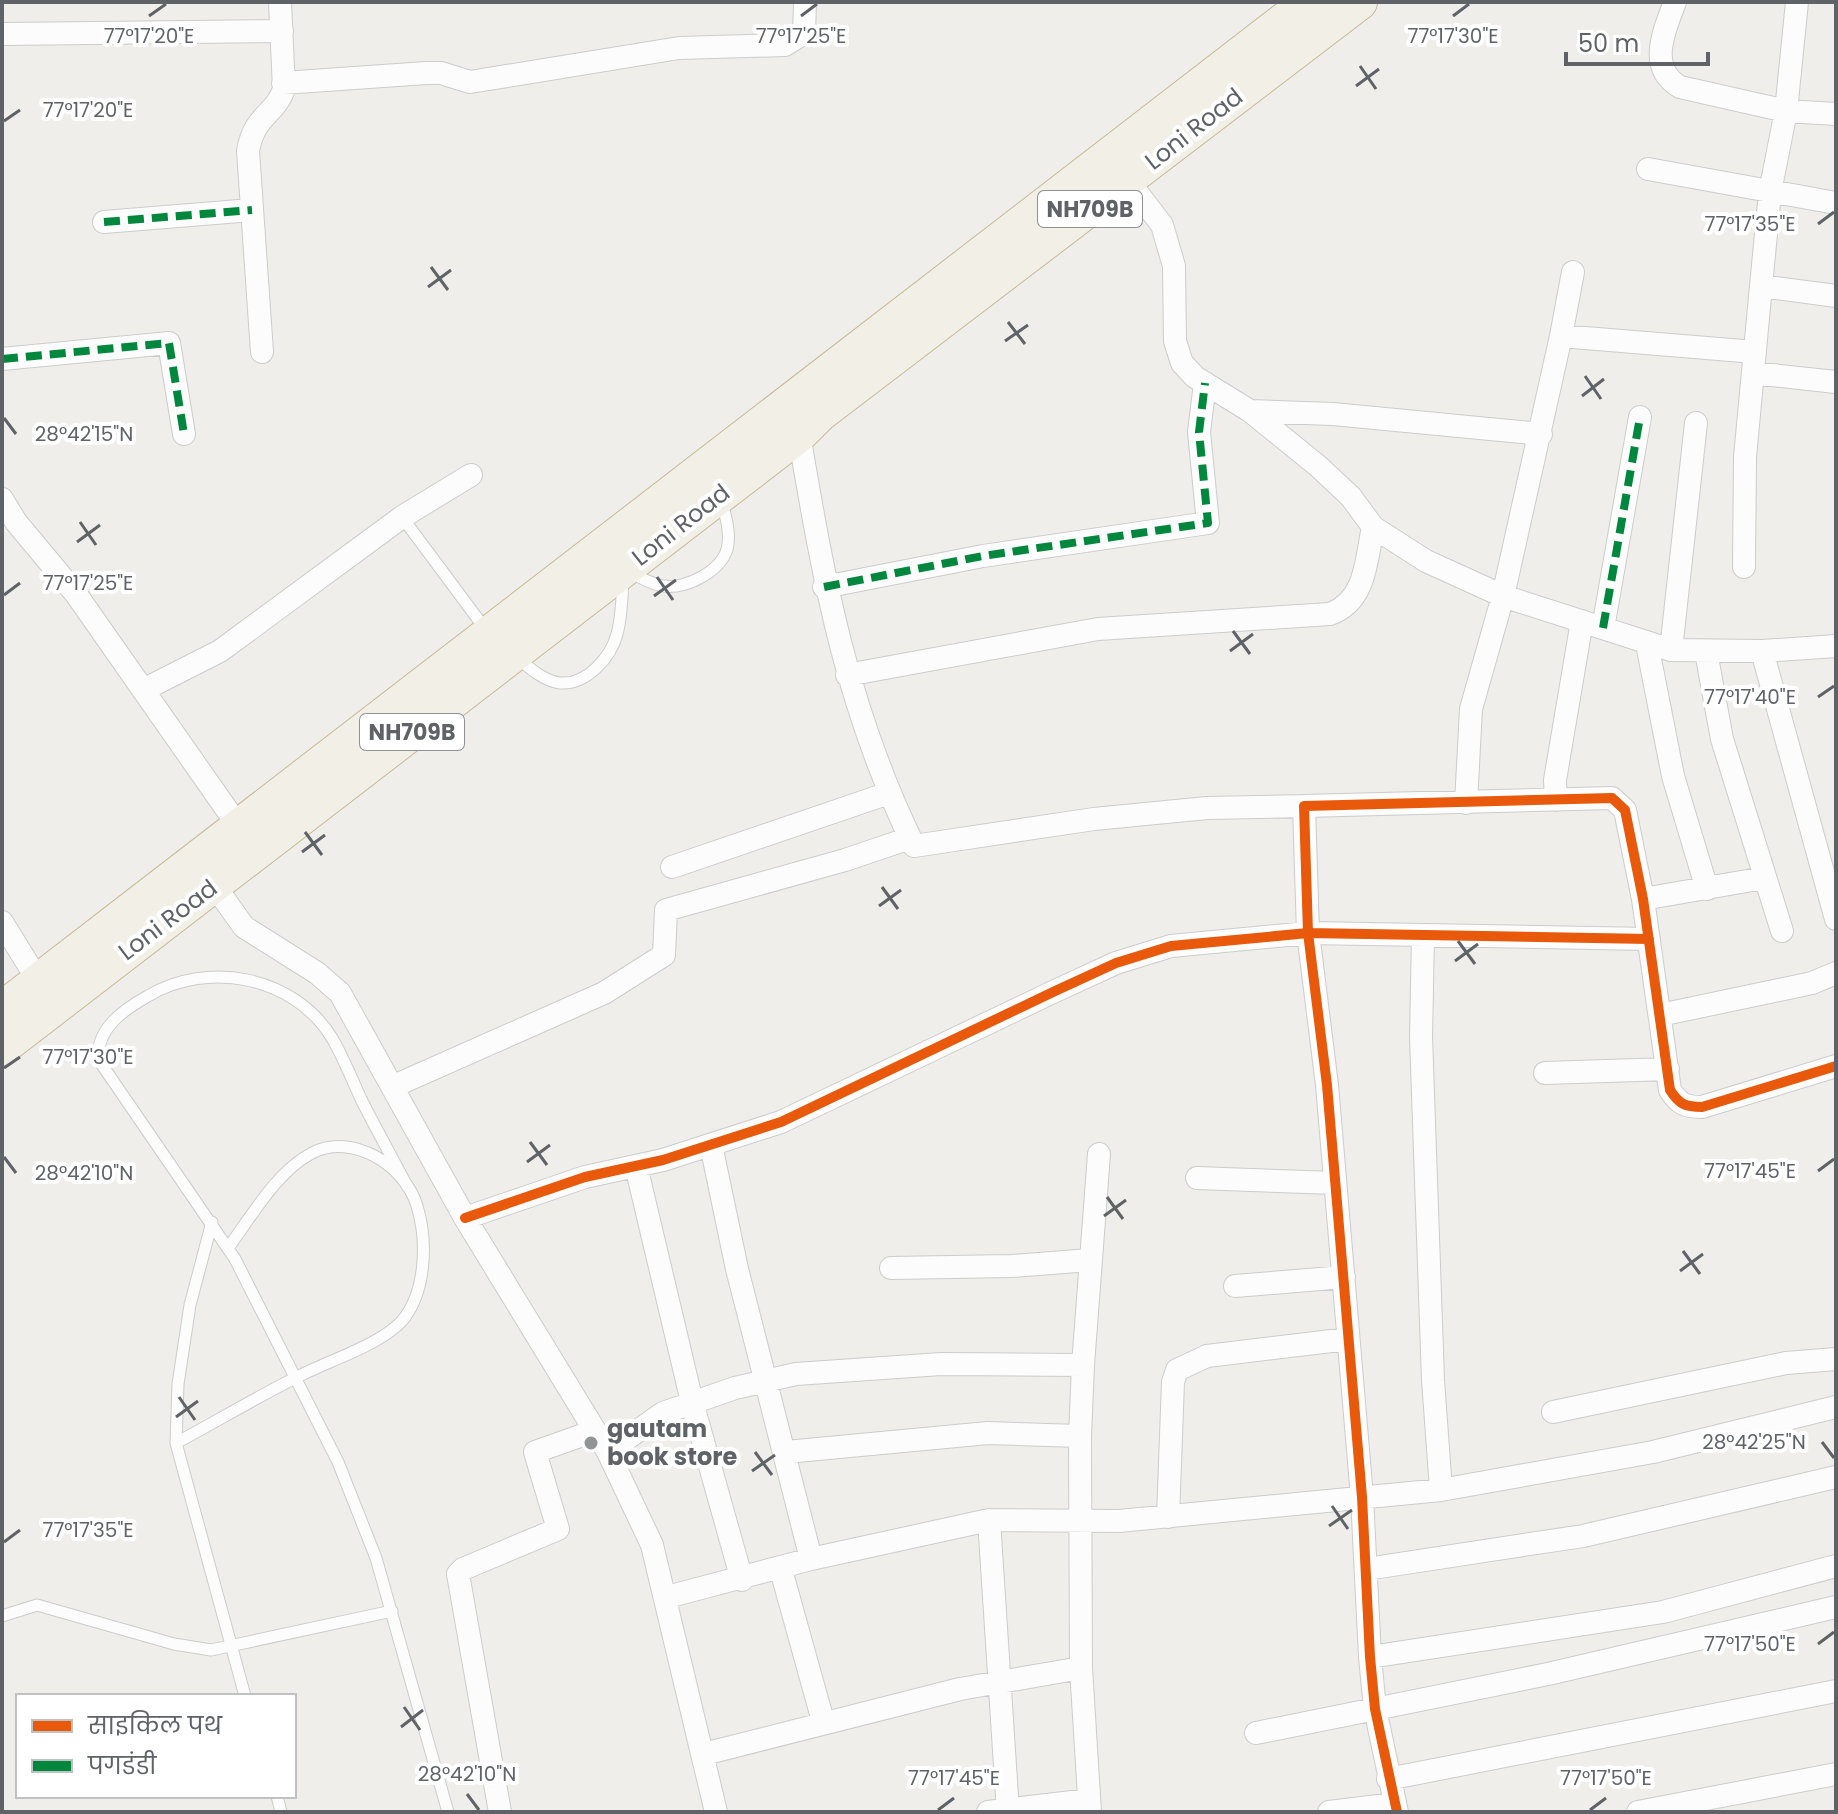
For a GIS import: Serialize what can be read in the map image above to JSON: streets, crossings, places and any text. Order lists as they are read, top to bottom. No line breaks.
{"streets":{"highway":["Loni Road","NH709B"]},"places":["gautam book store"],"legend":["साइकिल पथ","पगडंडी"],"scale_bar":"50 m","coordinates":["77°17'20\"E","77°17'25\"E","77°17'30\"E","77°17'35\"E","28°42'15\"N","77°17'40\"E","77°17'45\"E","28°42'10\"N","28°42'25\"N","77°17'50\"E"]}
